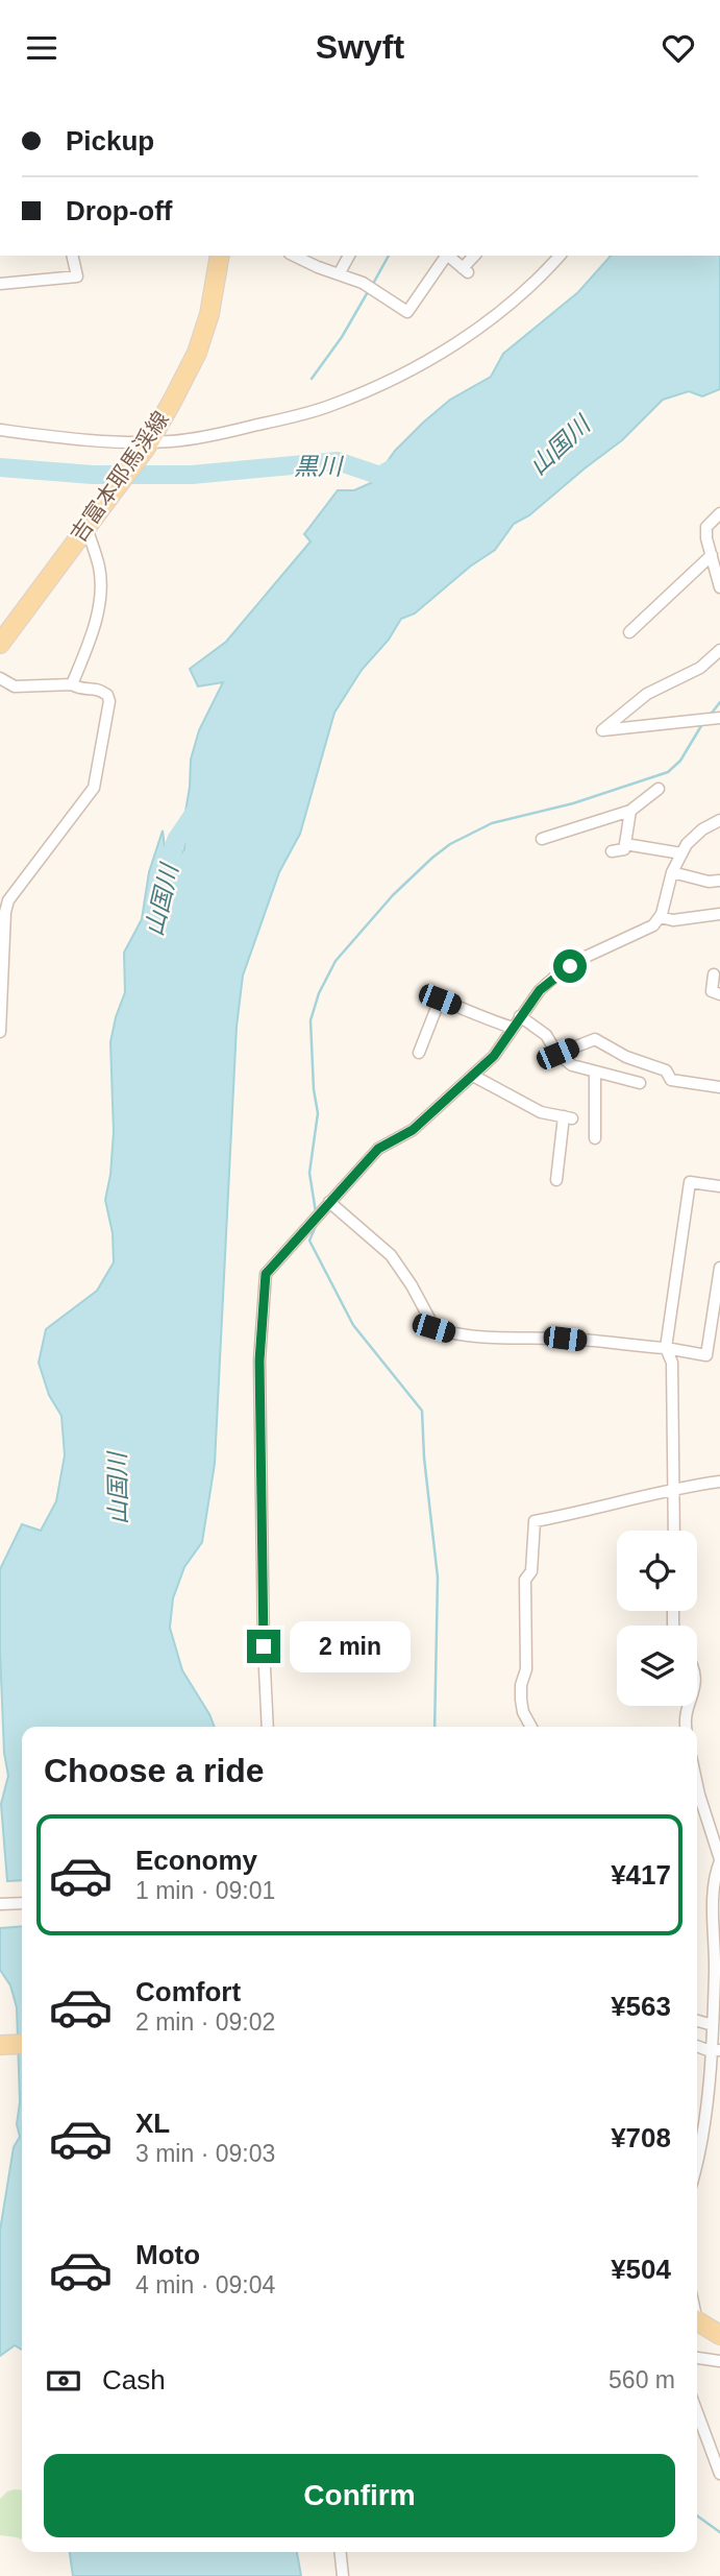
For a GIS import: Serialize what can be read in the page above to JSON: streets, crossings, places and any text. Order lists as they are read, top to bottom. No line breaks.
{"streets":{"main road":["吉富本耶馬渓線"]},"water":["山国川","黒川"],"page":{"header":"Swyft","banner":["Pickup","Drop-off"],"bubble":"2 min","heading":"Choose a ride","list":[{"name":"Economy","note":"1 min · 09:01","value":"¥417"},{"name":"Comfort","note":"2 min · 09:02","value":"¥563"},{"name":"XL","note":"3 min · 09:03","value":"¥708"},{"name":"Moto","note":"4 min · 09:04","value":"¥504"}],"pay":["Cash","560 m"],"buttons":"Confirm"}}
